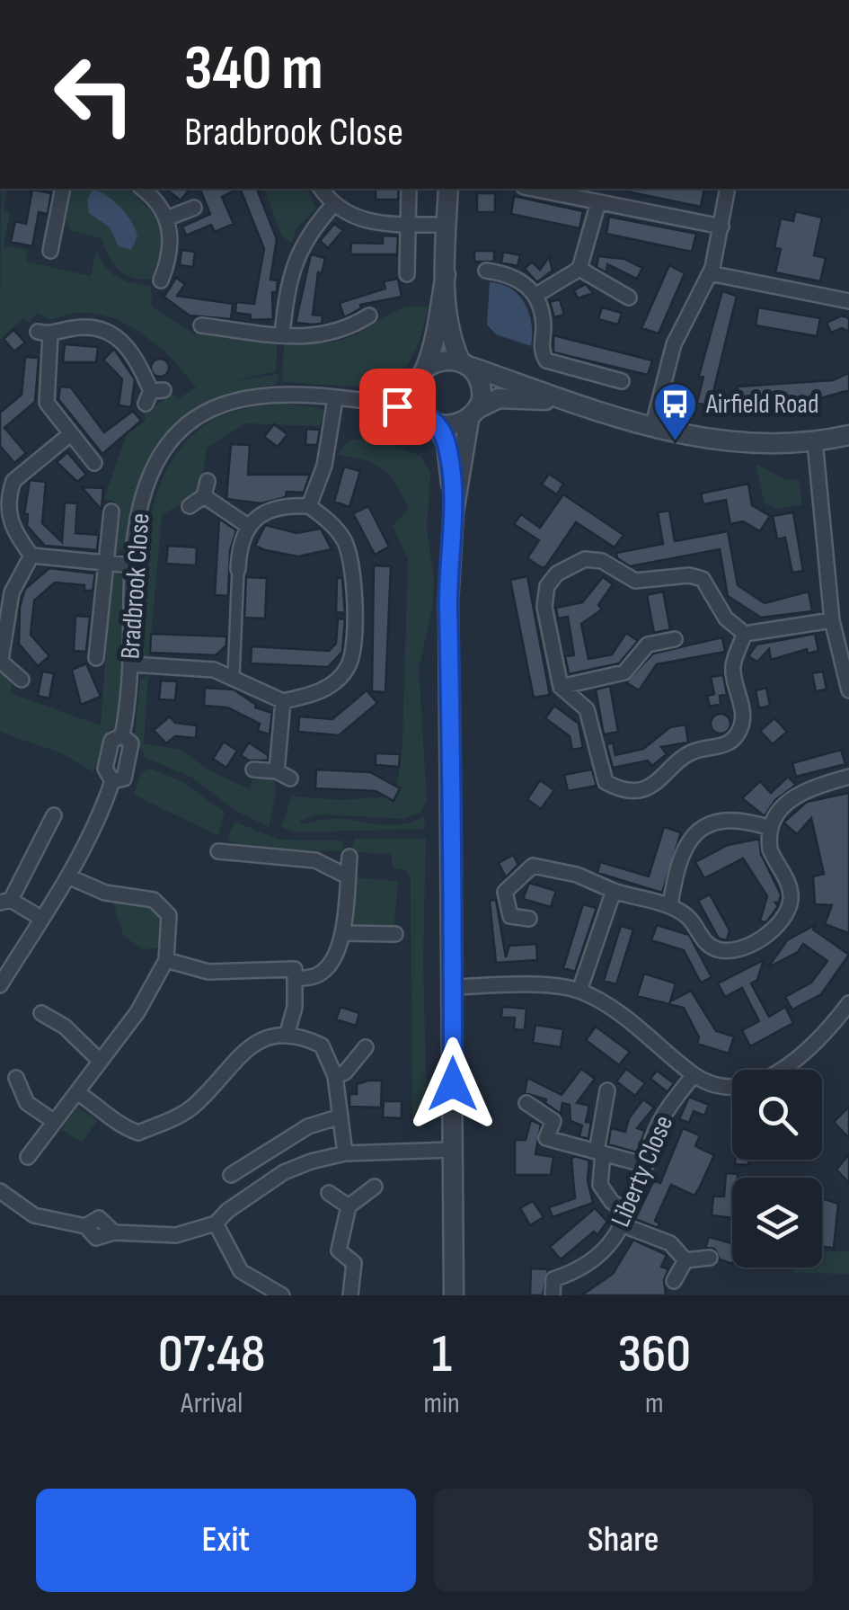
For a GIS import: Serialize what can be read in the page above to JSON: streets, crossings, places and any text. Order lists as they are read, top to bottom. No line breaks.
{"streets":{"street":["Bradbrook Close","Liberty Close"]},"places":{"bus stop":["Airfield Road"]},"page":{"turn":["340 m","Bradbrook Close"],"eta":["07:48","Arrival","1","min","360","m"],"buttons":["Exit","Share"]}}
